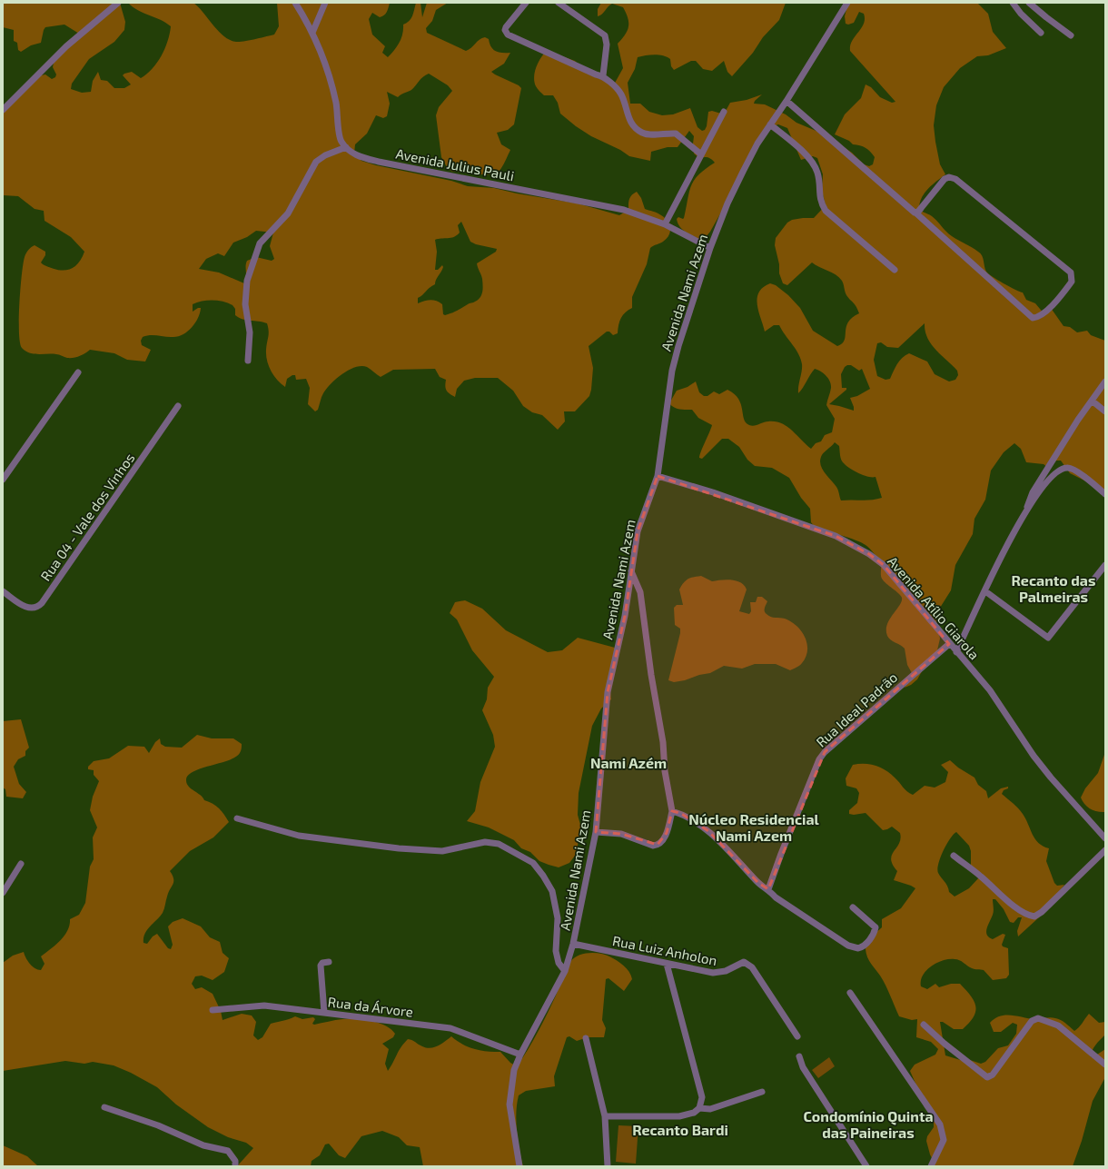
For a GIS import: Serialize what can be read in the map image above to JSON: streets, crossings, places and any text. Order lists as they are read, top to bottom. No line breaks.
{"streets":{"street":["Avenida Julius Pauli","Avenida Nami Azem","Rua 04 - Vale dos Vinhos","Avenida Atílio Giarola","Rua Ideal Padrão","Rua Luiz Anholon","Rua da Árvore"]},"crossings":[["Avenida Julius Pauli","Avenida Nami Azem"],["Avenida Nami Azem","Avenida Atílio Giarola"],["Avenida Nami Azem","Rua Luiz Anholon"],["Avenida Nami Azem","Rua da Árvore"],["Avenida Atílio Giarola","Rua Ideal Padrão"]],"districts":["Recanto das Palmeiras","Nami Azém","Núcleo Residencial Nami Azem","Condomínio Quinta das Paineiras","Recanto Bardi"]}
